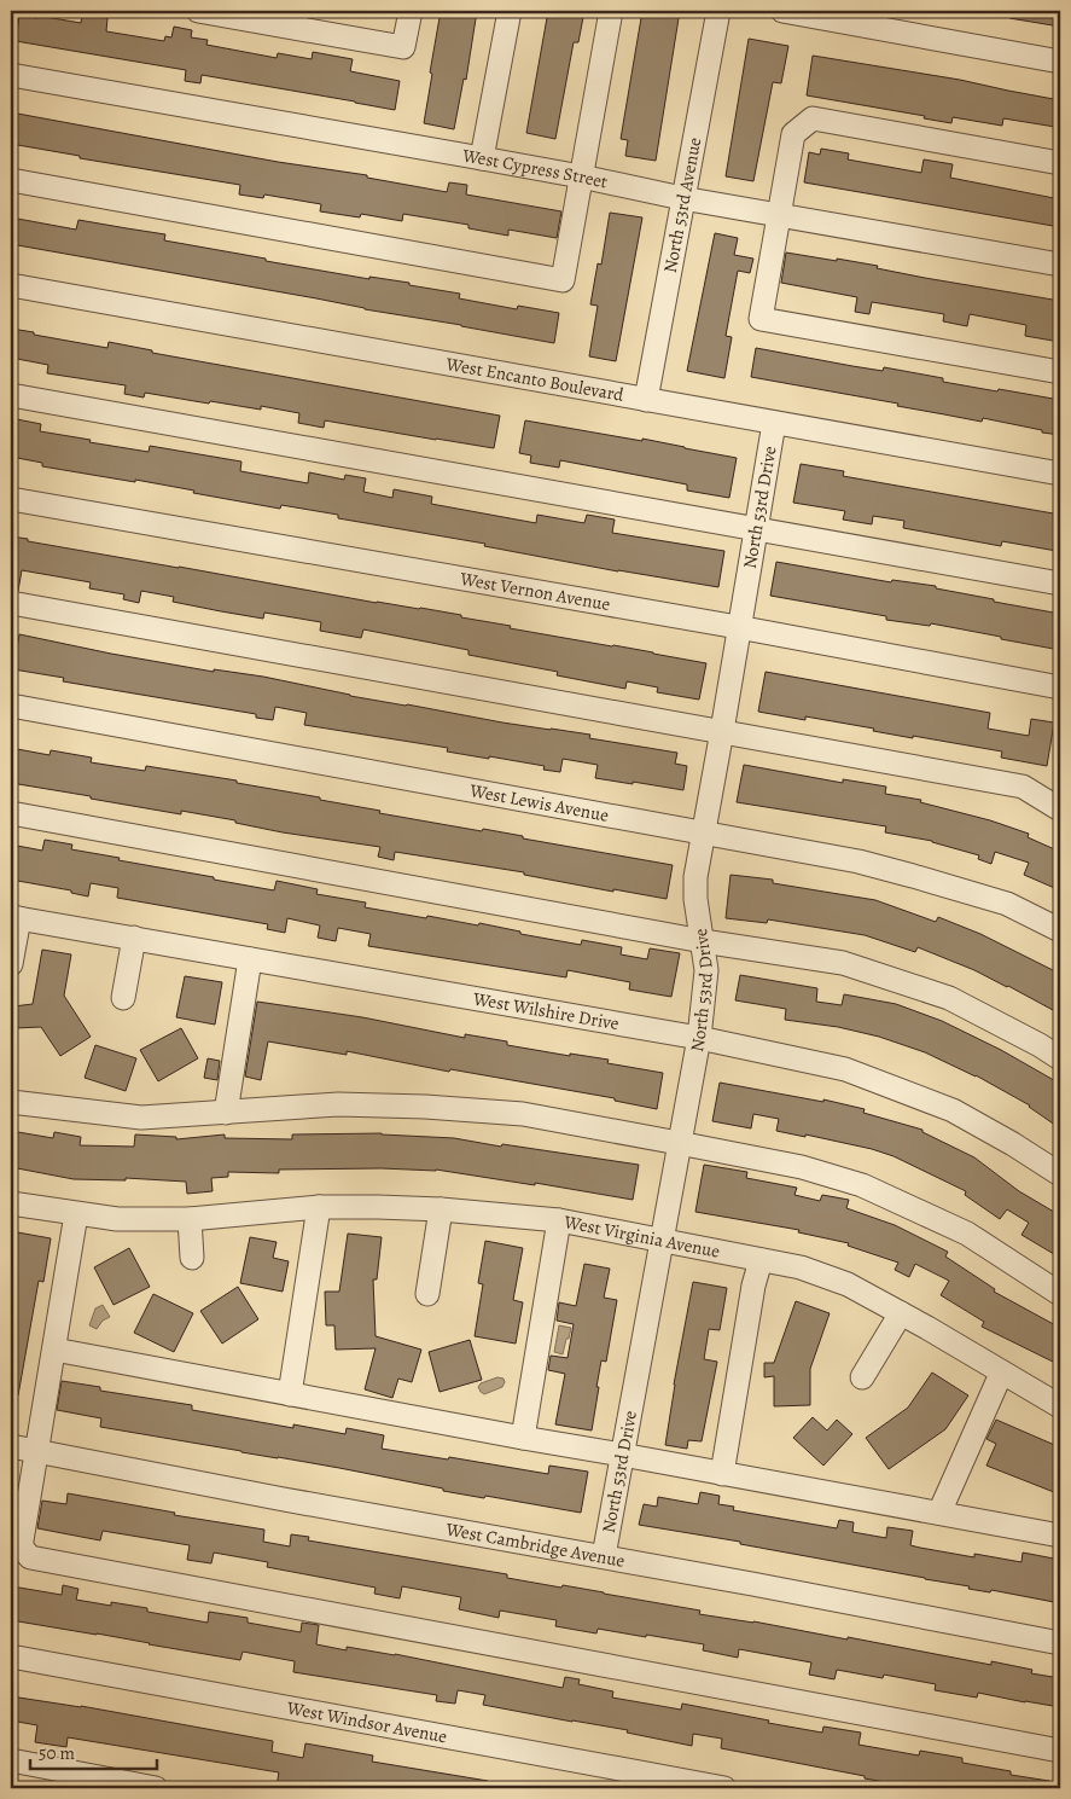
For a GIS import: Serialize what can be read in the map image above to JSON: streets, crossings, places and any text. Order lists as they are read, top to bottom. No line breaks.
{"streets":{"street":["West Cypress Street","North 53rd Avenue","West Encanto Boulevard","North 53rd Drive","West Vernon Avenue","West Lewis Avenue","West Wilshire Drive","West Virginia Avenue","West Cambridge Avenue","West Windsor Avenue"]},"crossings":[["West Cypress Street","North 53rd Avenue"],["North 53rd Avenue","West Encanto Boulevard"],["West Encanto Boulevard","North 53rd Drive"],["North 53rd Drive","West Vernon Avenue"],["North 53rd Drive","West Lewis Avenue"],["North 53rd Drive","West Wilshire Drive"],["North 53rd Drive","West Virginia Avenue"],["North 53rd Drive","West Cambridge Avenue"]],"scale_bar":"50 m"}
